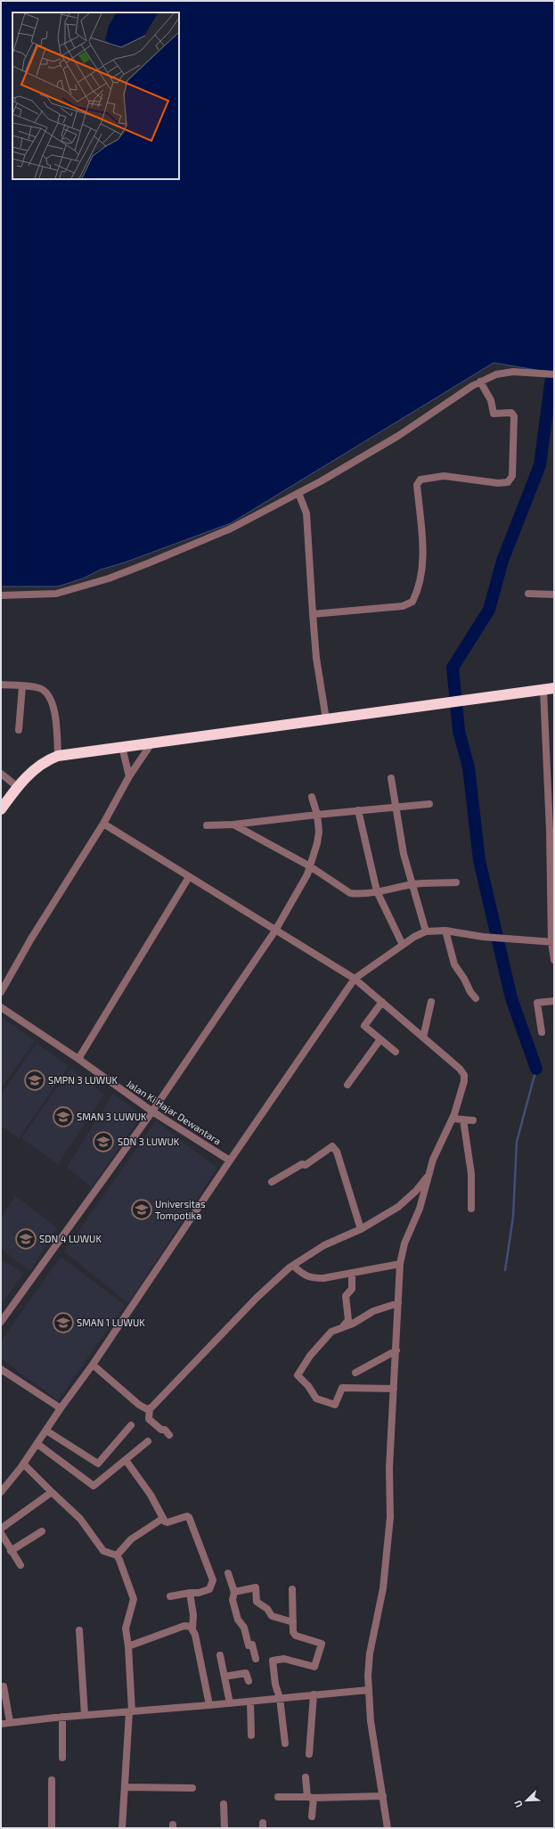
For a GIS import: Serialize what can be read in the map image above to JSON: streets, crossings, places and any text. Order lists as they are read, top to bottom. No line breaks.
{"streets":{"street":["Jalan Ki Hajar Dewantara"]},"places":{"school or university":["SMPN 3 LUWUK","SMAN 3 LUWUK","SDN 3 LUWUK","Universitas Tompotika","SDN 4 LUWUK","SMAN 1 LUWUK"]},"north":"bottom left"}
